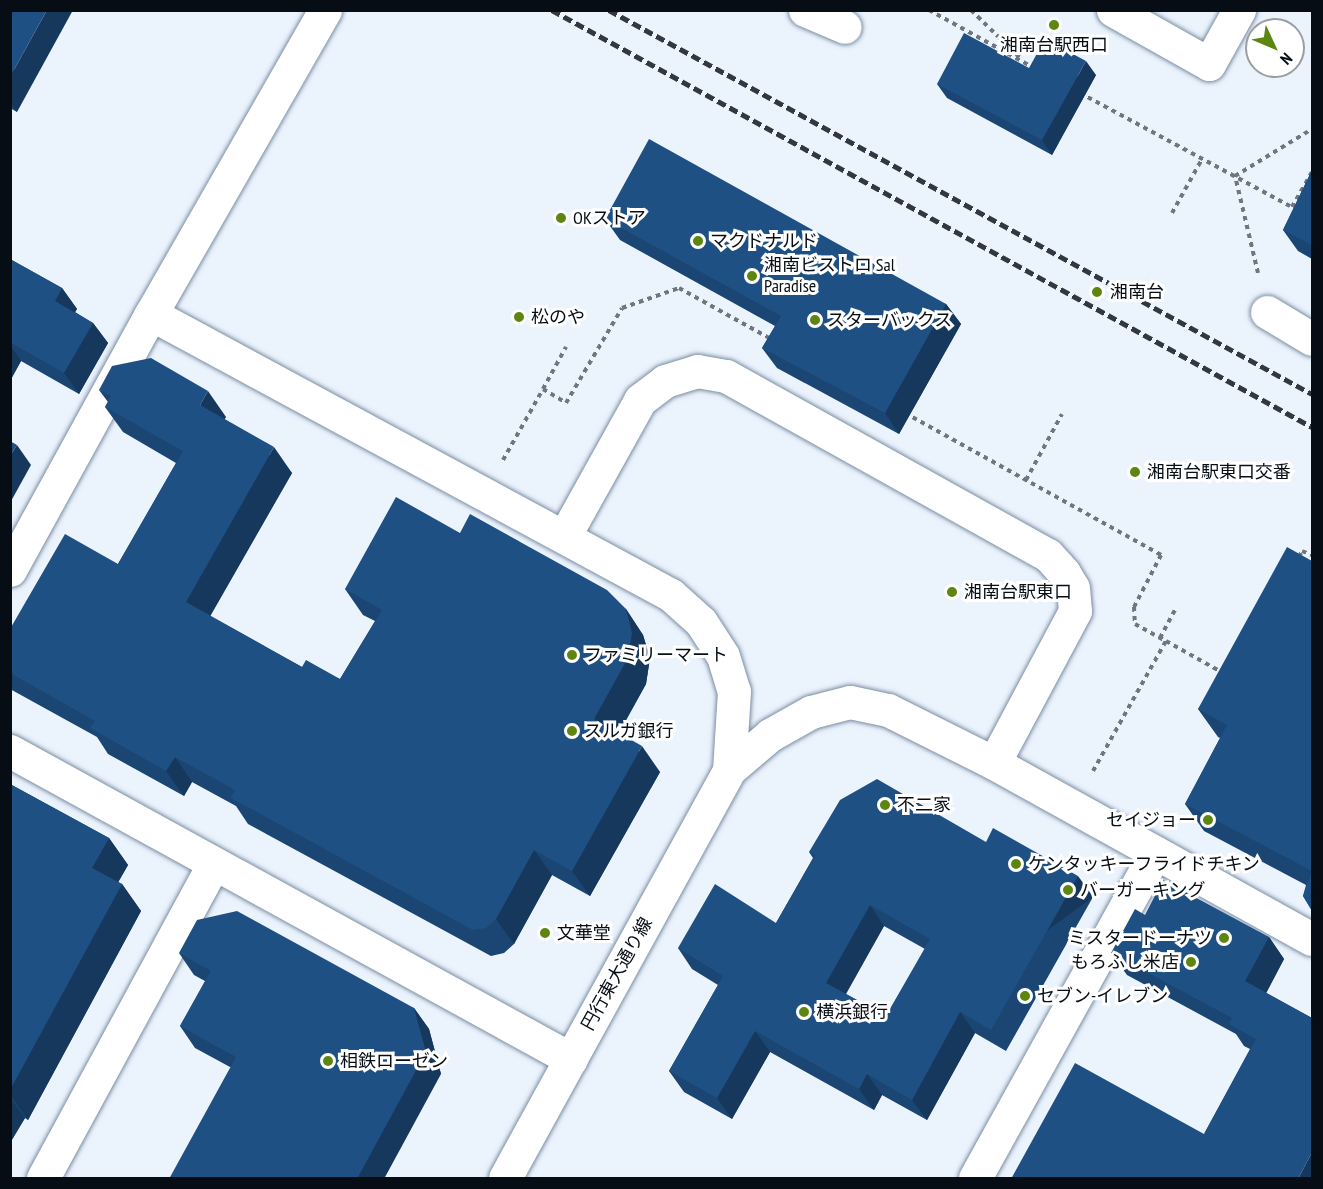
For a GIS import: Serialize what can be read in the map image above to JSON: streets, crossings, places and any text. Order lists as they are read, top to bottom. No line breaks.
{"streets":{"street":["円行東大通り線"]},"places":["湘南台駅西口","OKストア","マクドナルド","湘南ビストロ Sal Paradise","湘南台","松のや","スターバックス","湘南台駅東口交番","湘南台駅東口","ファミリーマート","スルガ銀行","不二家","セイジョー","ケンタッキーフライドチキン","バーガーキング","文華堂","ミスタードーナツ","もろふし米店","セブン-イレブン","横浜銀行","相鉄ローゼン"],"north":"bottom right"}
